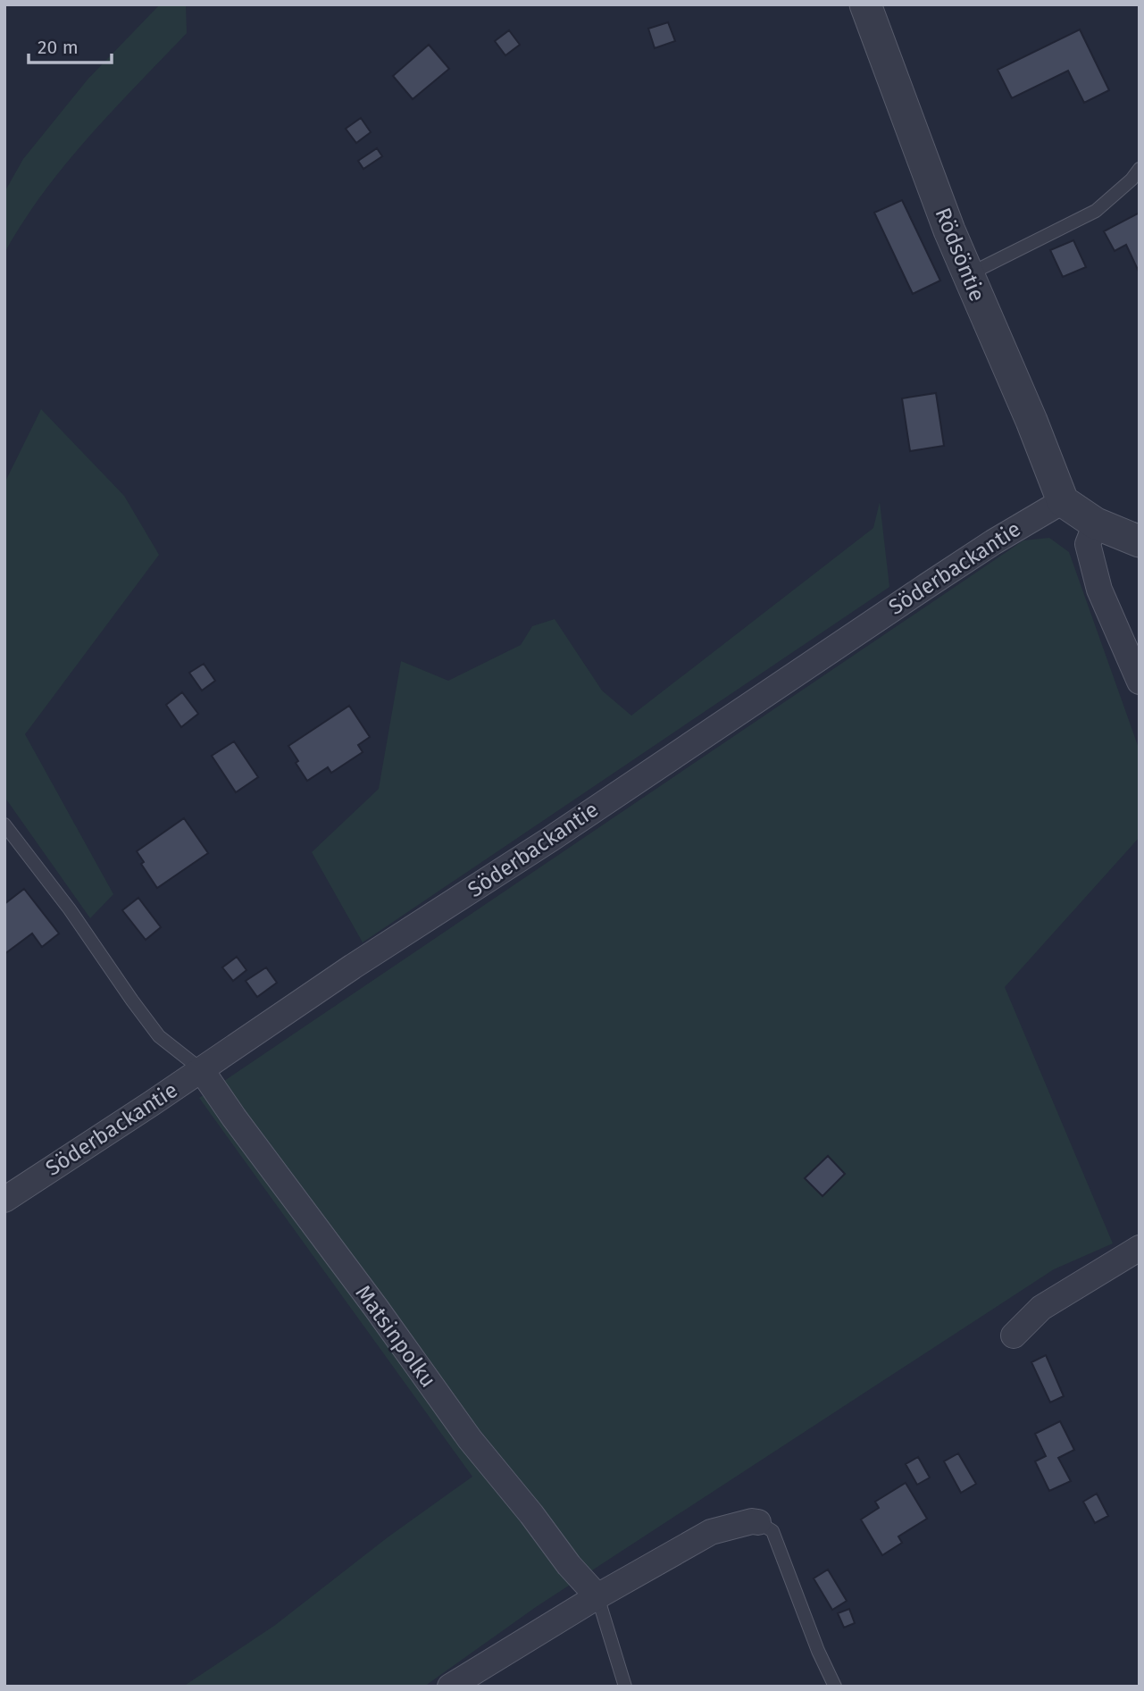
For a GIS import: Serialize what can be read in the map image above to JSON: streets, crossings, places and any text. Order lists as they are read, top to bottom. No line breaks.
{"streets":{"street":["Rödsöntie","Söderbackantie","Matsinpolku"]},"crossings":[["Rödsöntie","Söderbackantie"],["Söderbackantie","Matsinpolku"]],"scale_bar":"20 m"}
